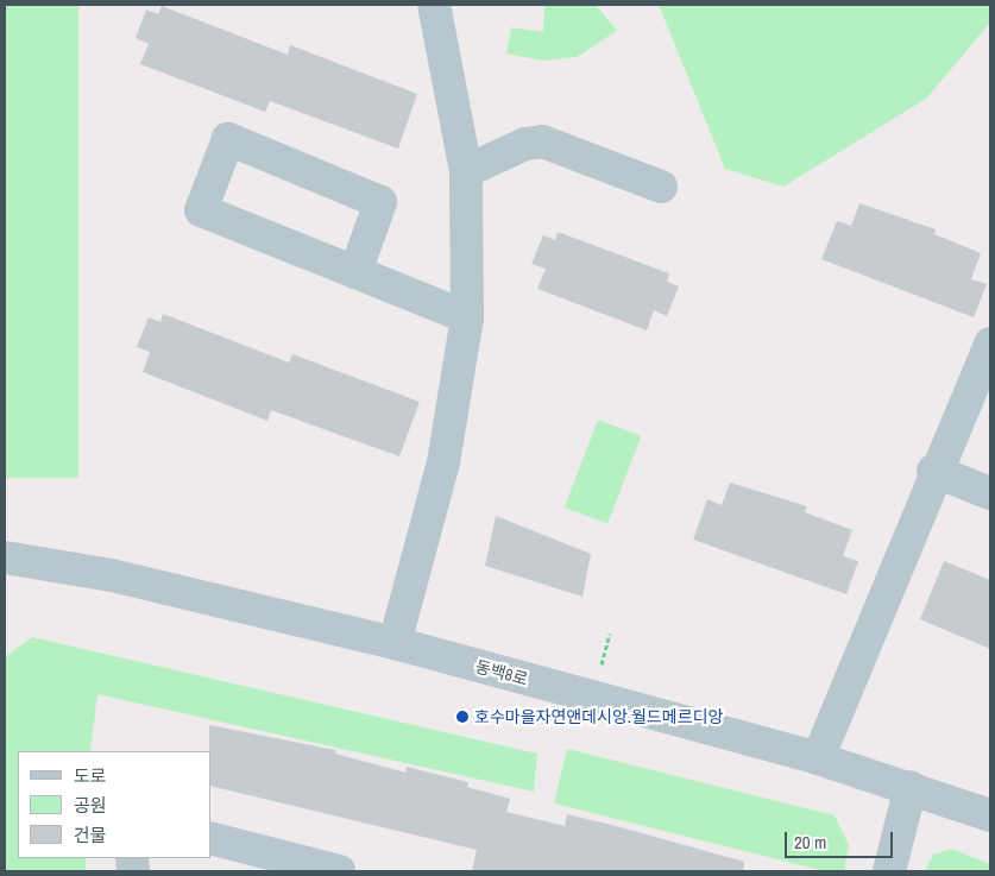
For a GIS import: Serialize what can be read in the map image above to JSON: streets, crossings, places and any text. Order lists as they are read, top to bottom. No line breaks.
{"streets":{"street":["동백8로"]},"places":["호수마을자연앤데시앙.월드메르디앙"],"legend":["도로","공원","건물"],"scale_bar":"20 m"}
